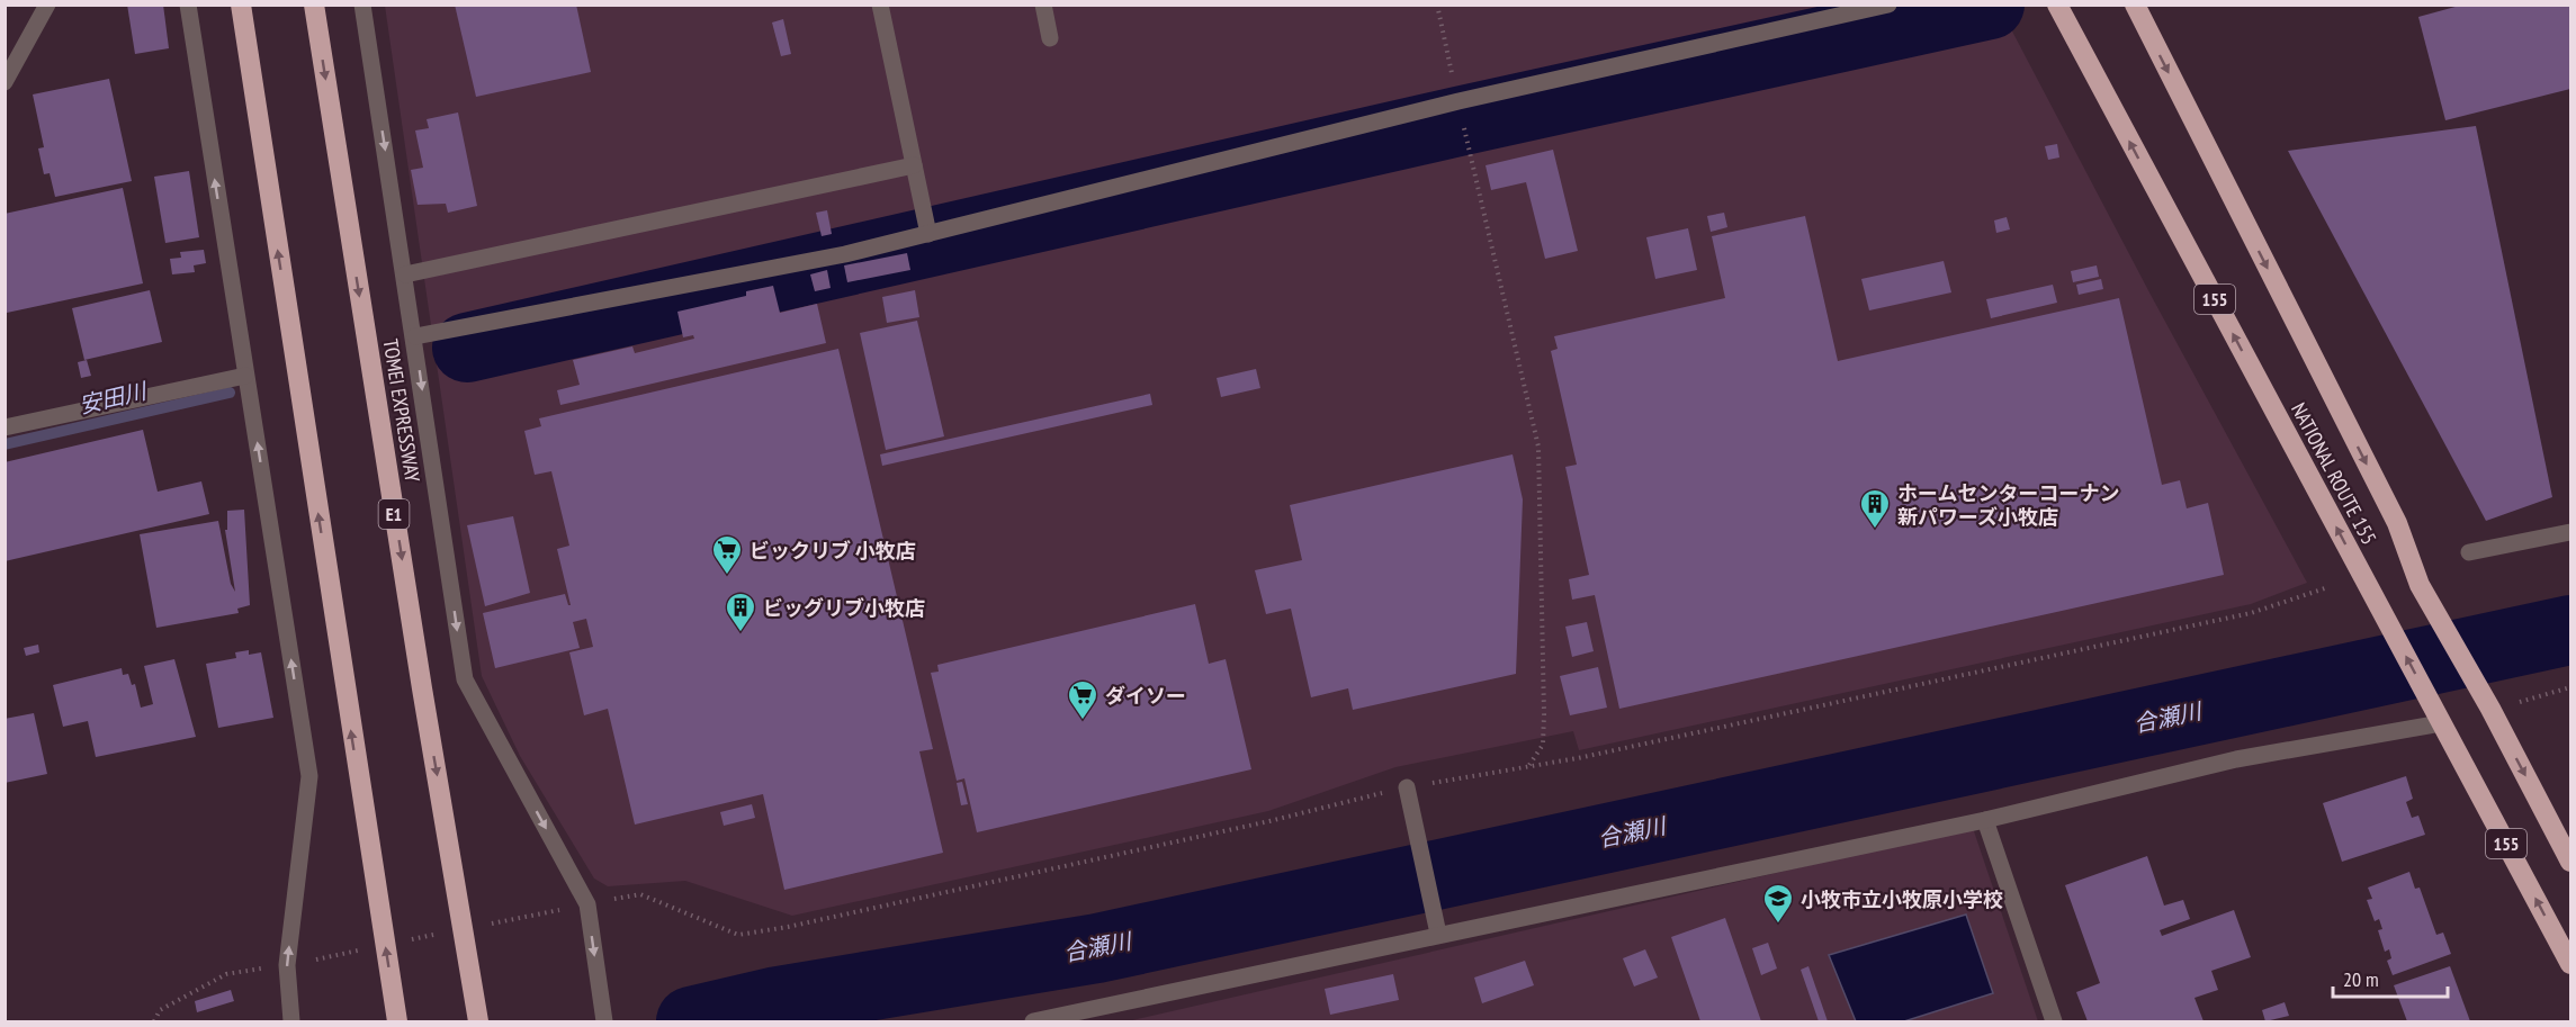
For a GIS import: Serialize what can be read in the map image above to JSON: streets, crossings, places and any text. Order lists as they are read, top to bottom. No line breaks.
{"streets":{"highway":["155","TOMEI EXPRESSWAY","NATIONAL ROUTE 155","E1"]},"water":["安田川","合瀬川"],"places":{"building":["ホームセンターコーナン 新パワーズ小牧店","ビッグリブ小牧店"],"supermarket":["ビックリブ 小牧店","ダイソー"],"school or university":["小牧市立小牧原小学校"]},"scale_bar":"20 m"}
